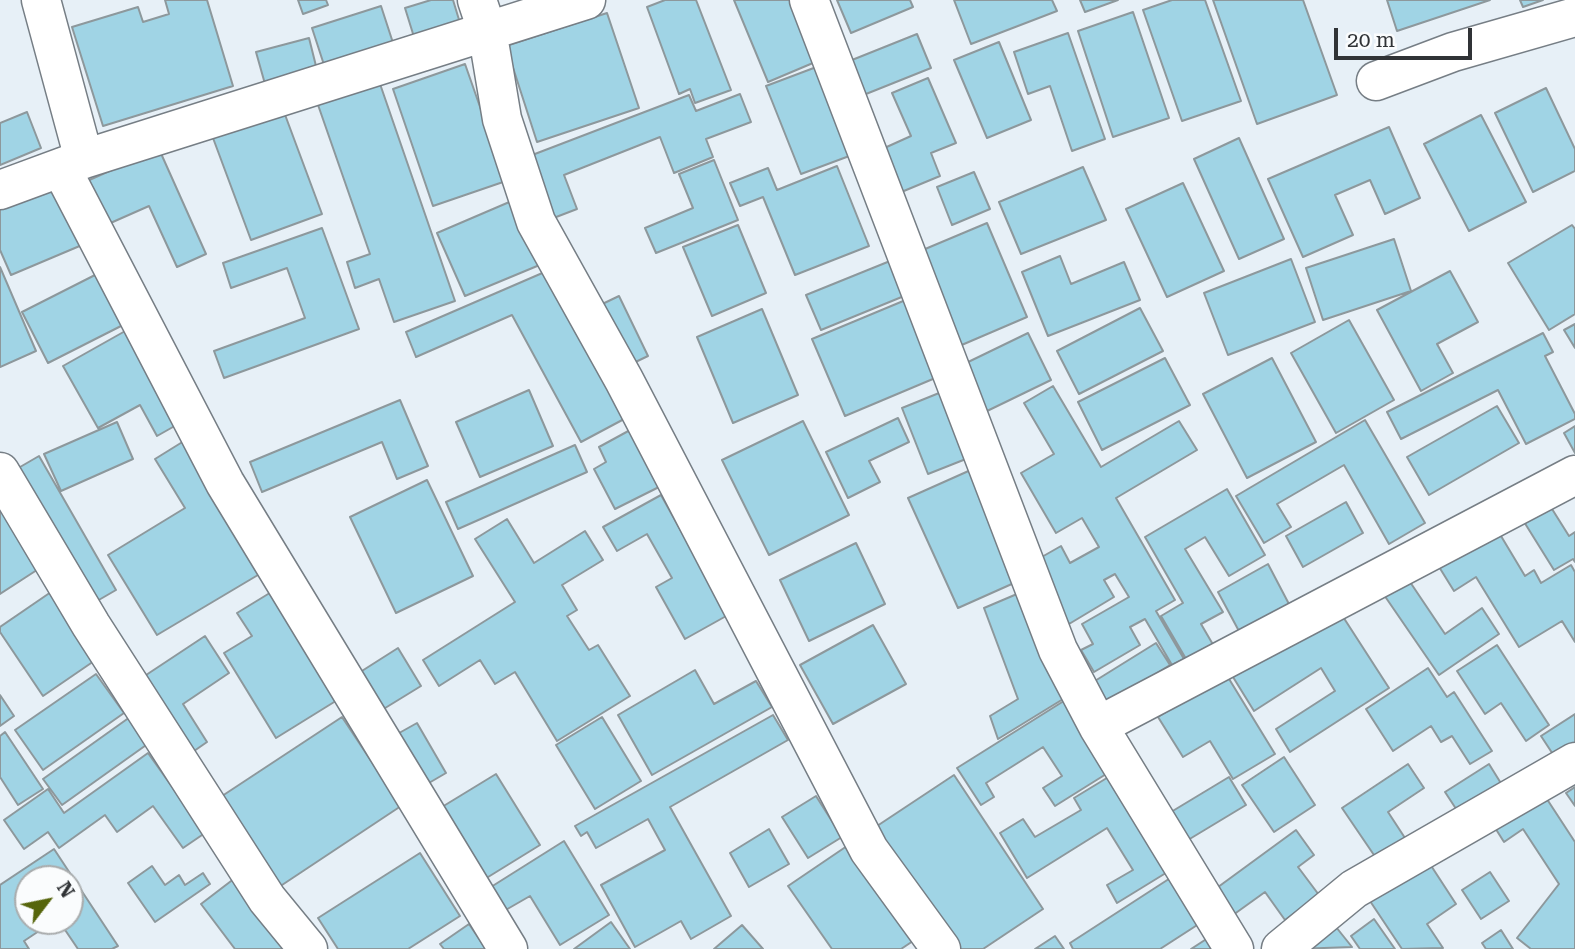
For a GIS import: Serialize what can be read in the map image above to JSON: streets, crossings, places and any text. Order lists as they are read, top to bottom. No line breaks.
{"scale_bar":"20 m","north":"top right"}
